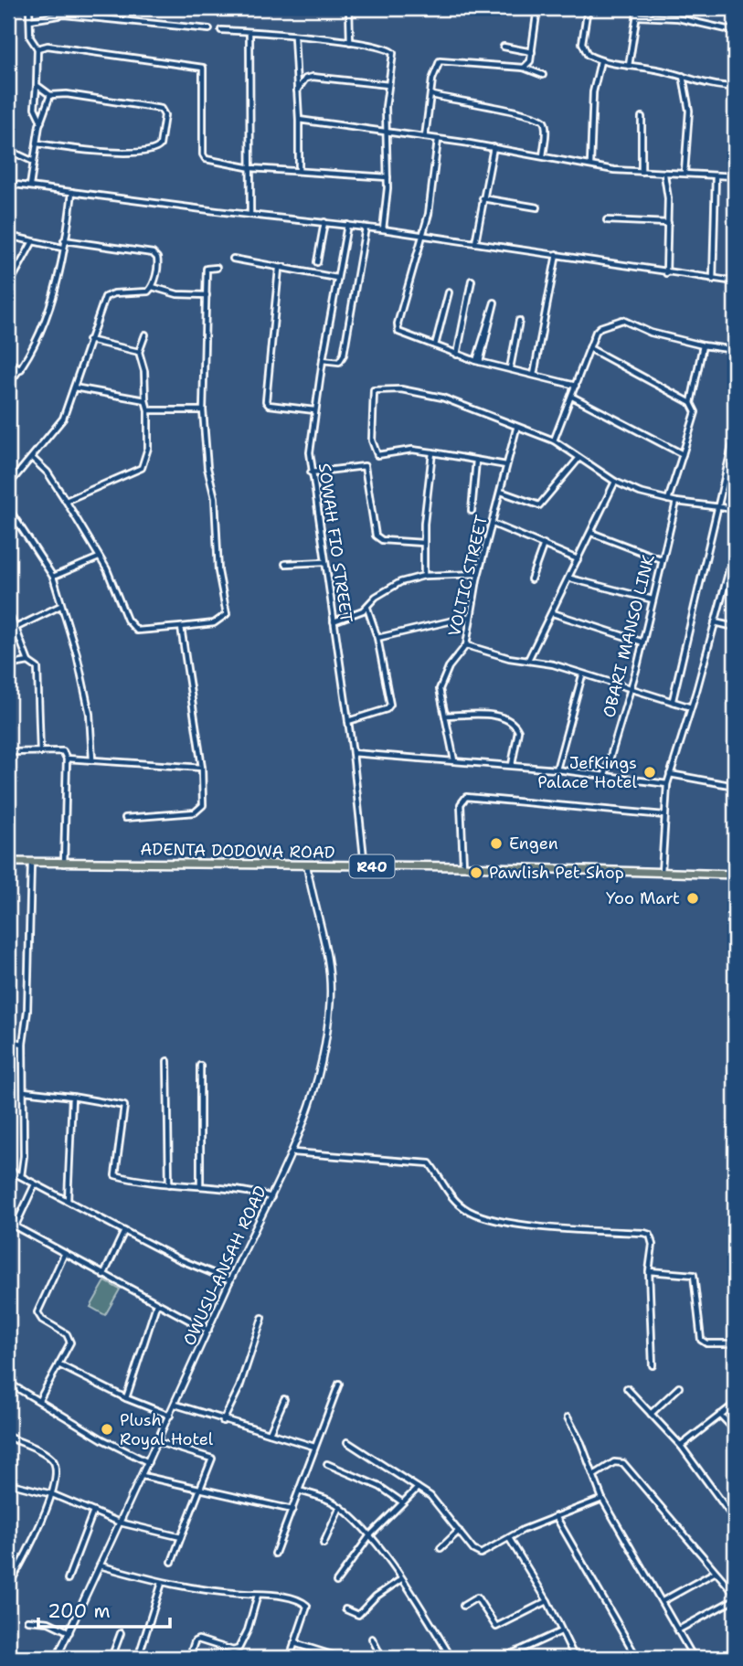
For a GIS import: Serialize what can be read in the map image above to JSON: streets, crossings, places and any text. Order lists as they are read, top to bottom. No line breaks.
{"streets":{"main road":["ADENTA DODOWA ROAD","R40"],"street":["SOWAH FIO STREET","VOLTIC STREET","OBARI MANSO LINK","OWUSU-ANSAH ROAD"]},"crossings":[["SOWAH FIO STREET","ADENTA DODOWA ROAD"],["ADENTA DODOWA ROAD","OWUSU-ANSAH ROAD"]],"places":["JefKings Palace Hotel","Engen","Pawlish Pet Shop","Yoo Mart","Plush Royal Hotel"],"scale_bar":"200 m"}
